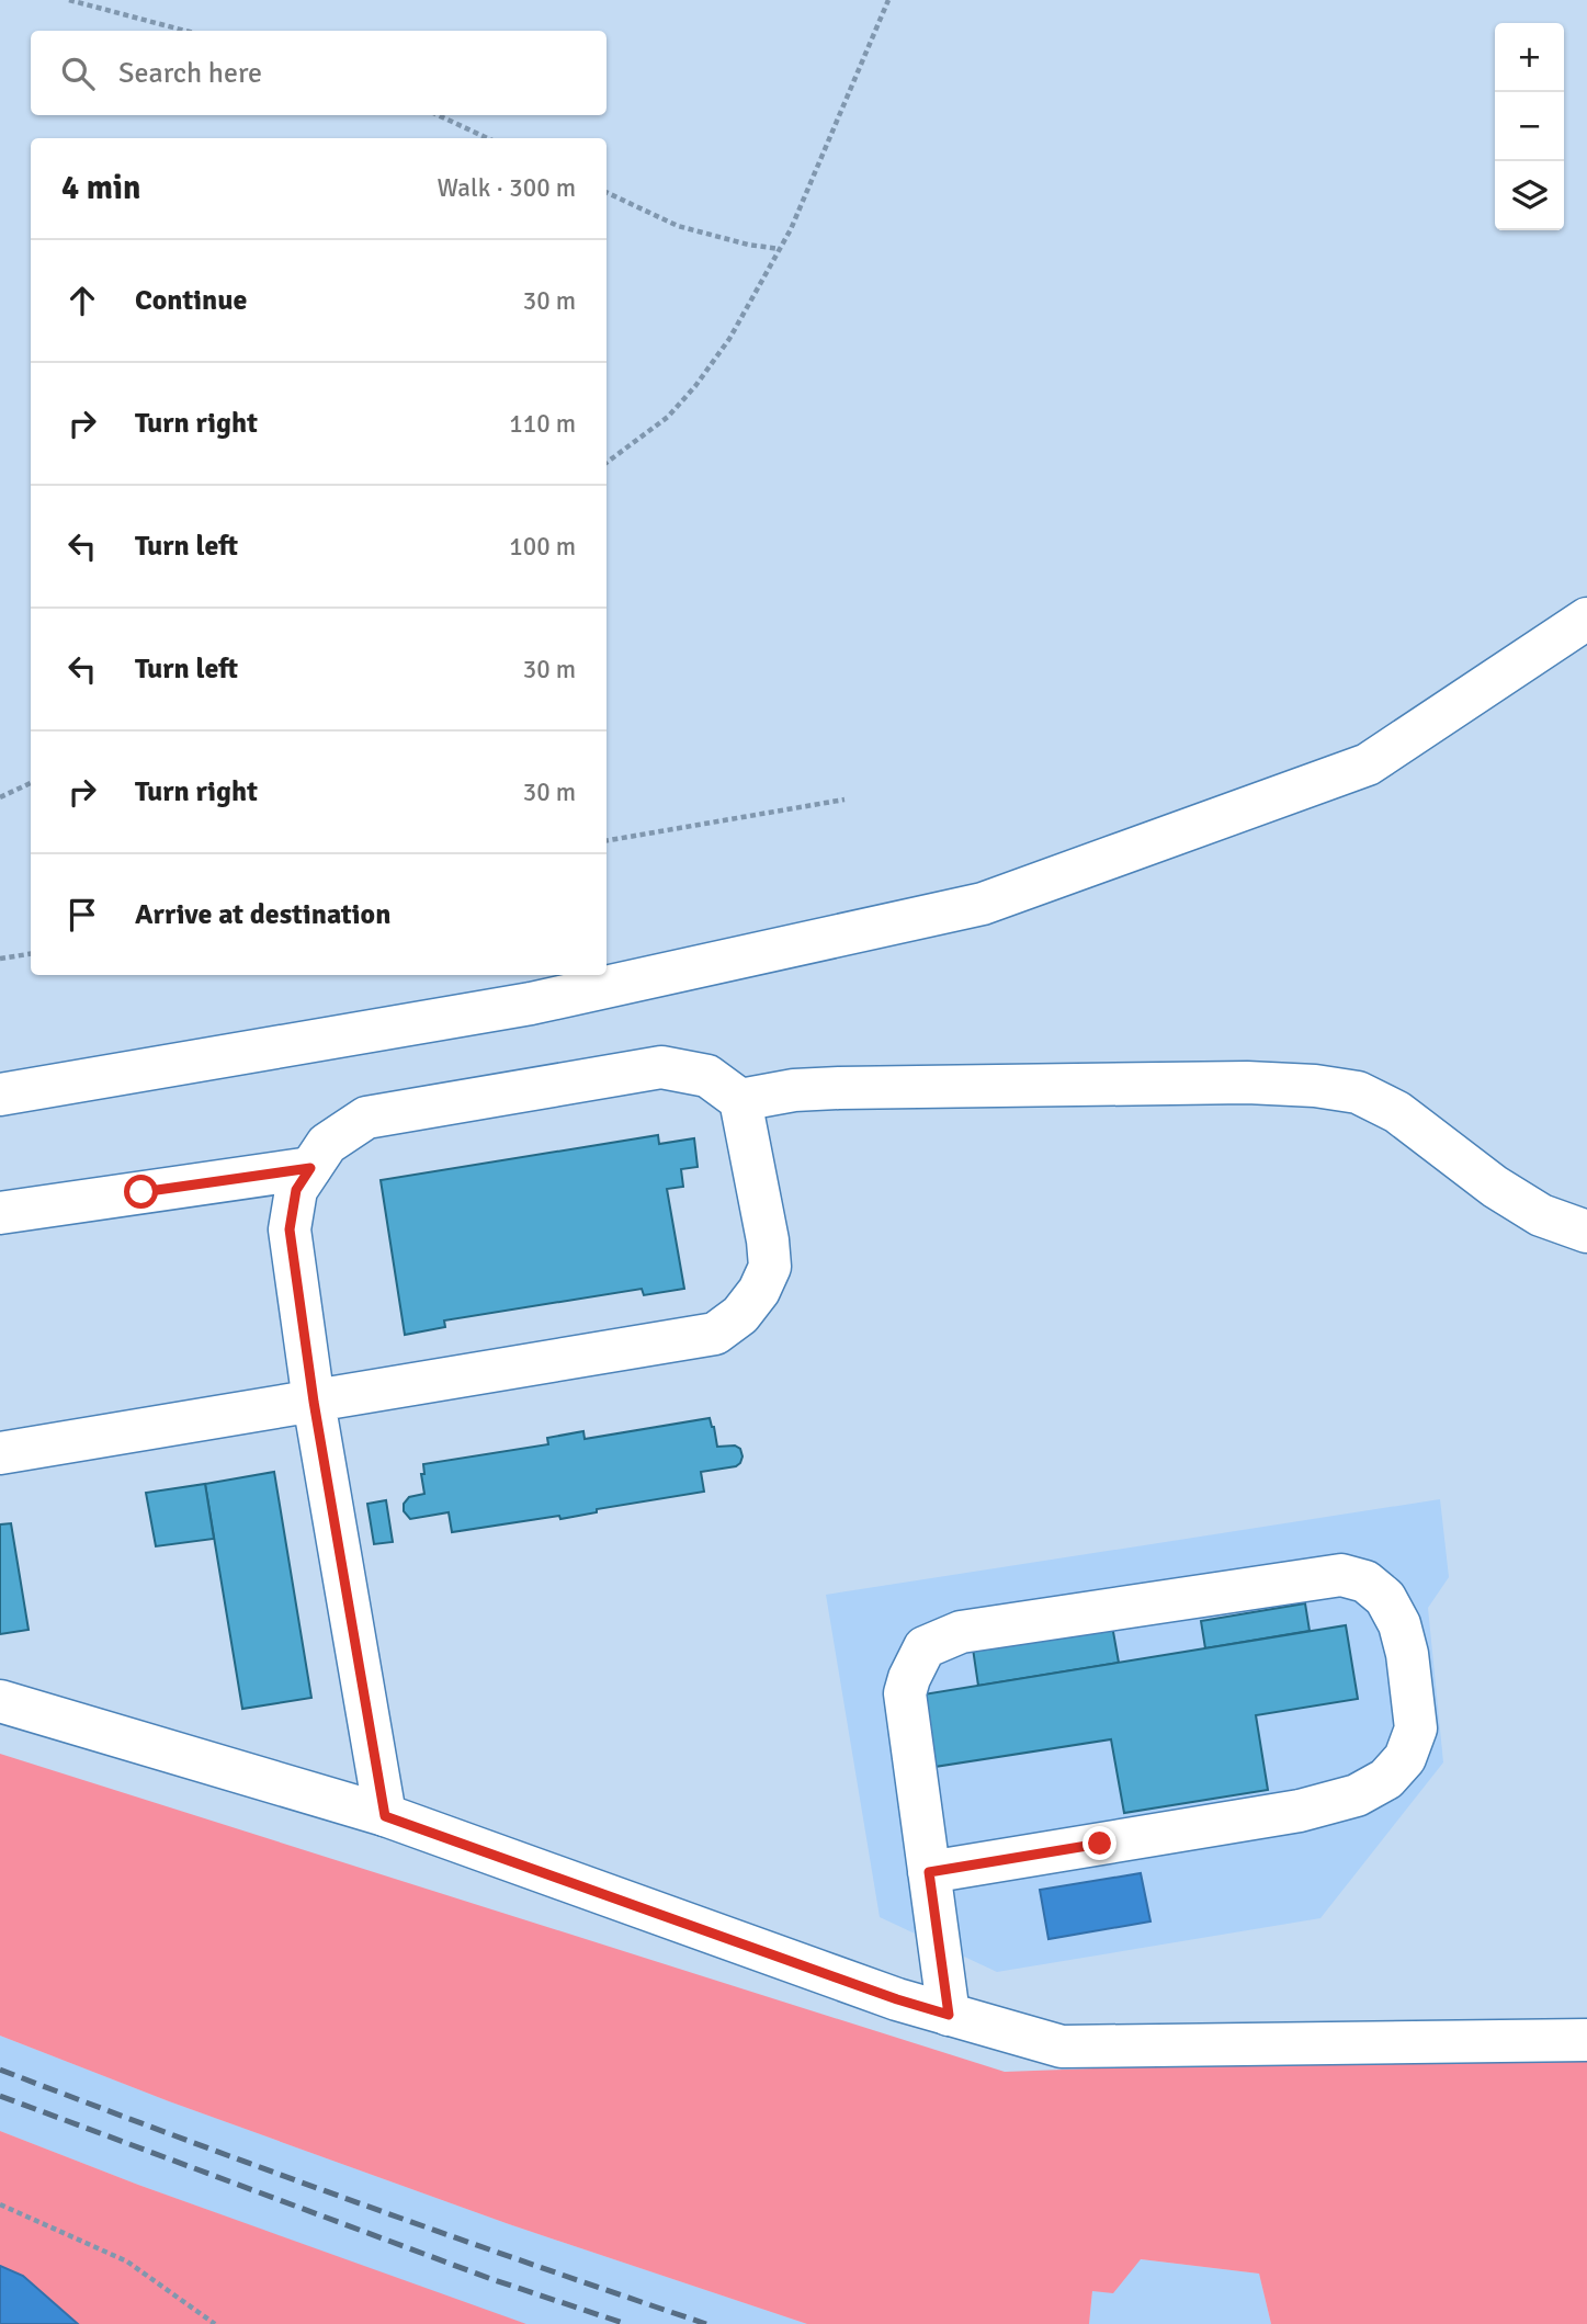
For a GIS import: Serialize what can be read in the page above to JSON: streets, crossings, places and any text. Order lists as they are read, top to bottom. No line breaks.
{"page":{"map_buttons":["+","−"],"search":"Search here","heading":["4 min","Walk · 300 m"],"list":[["Continue","30 m"],["Turn right","110 m"],["Turn left","100 m"],["Turn left","30 m"],["Turn right","30 m"],"Arrive at destination"]}}
